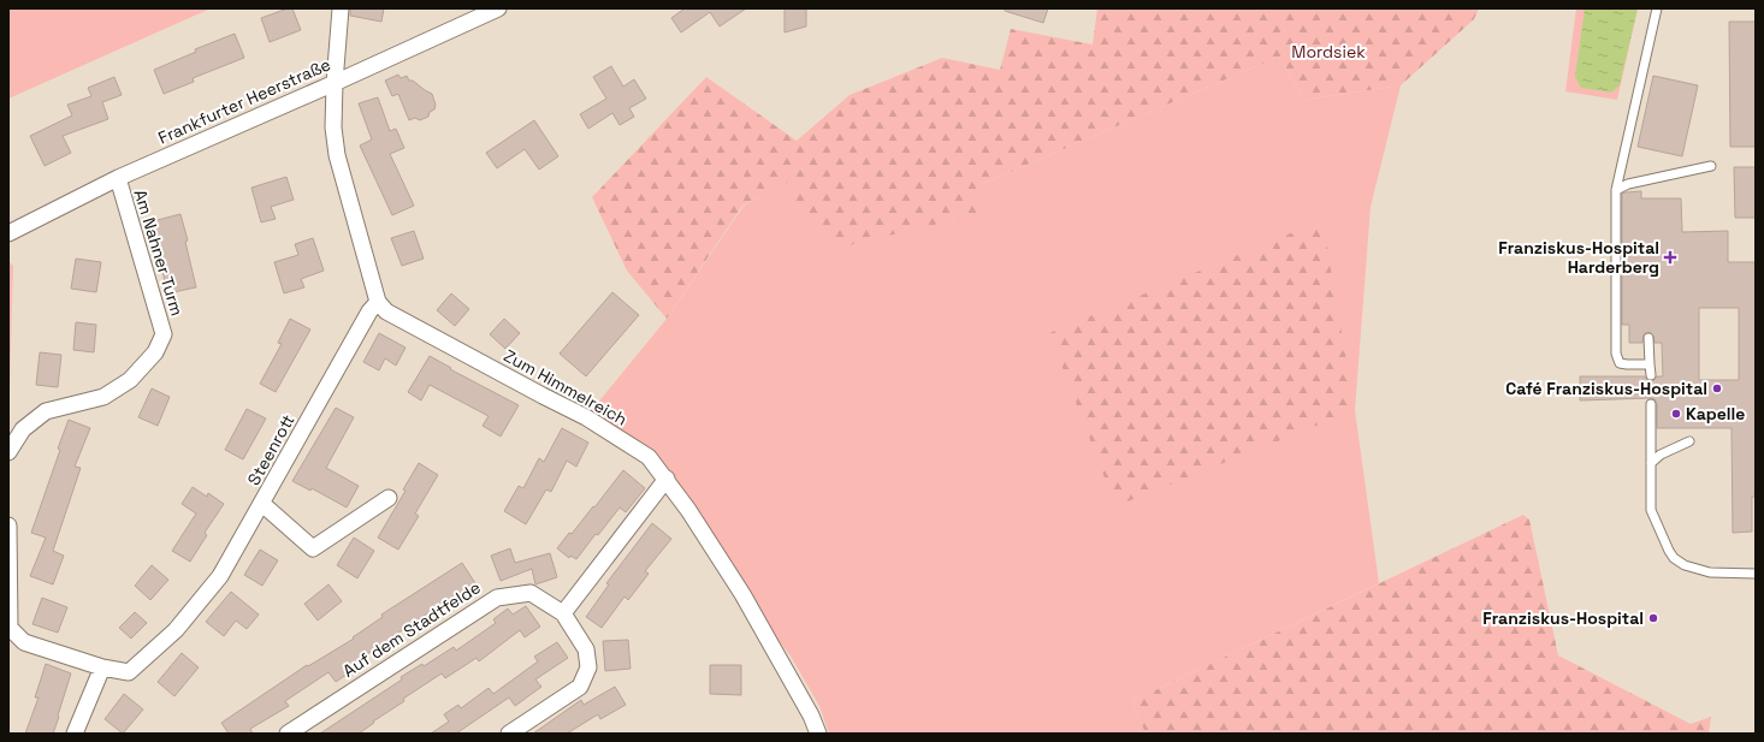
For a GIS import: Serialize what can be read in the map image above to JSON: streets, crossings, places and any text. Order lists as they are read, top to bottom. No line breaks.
{"streets":{"street":["Frankfurter Heerstraße","Am Nahner Turm","Zum Himmelreich","Steenrott","Auf dem Stadtfelde"]},"crossings":[["Frankfurter Heerstraße","Am Nahner Turm"],["Zum Himmelreich","Steenrott"]],"parks":["Mordsiek"],"places":{"health":["Franziskus-Hospital Harderberg"],"other":["Café Franziskus-Hospital","Kapelle","Franziskus-Hospital"]}}
